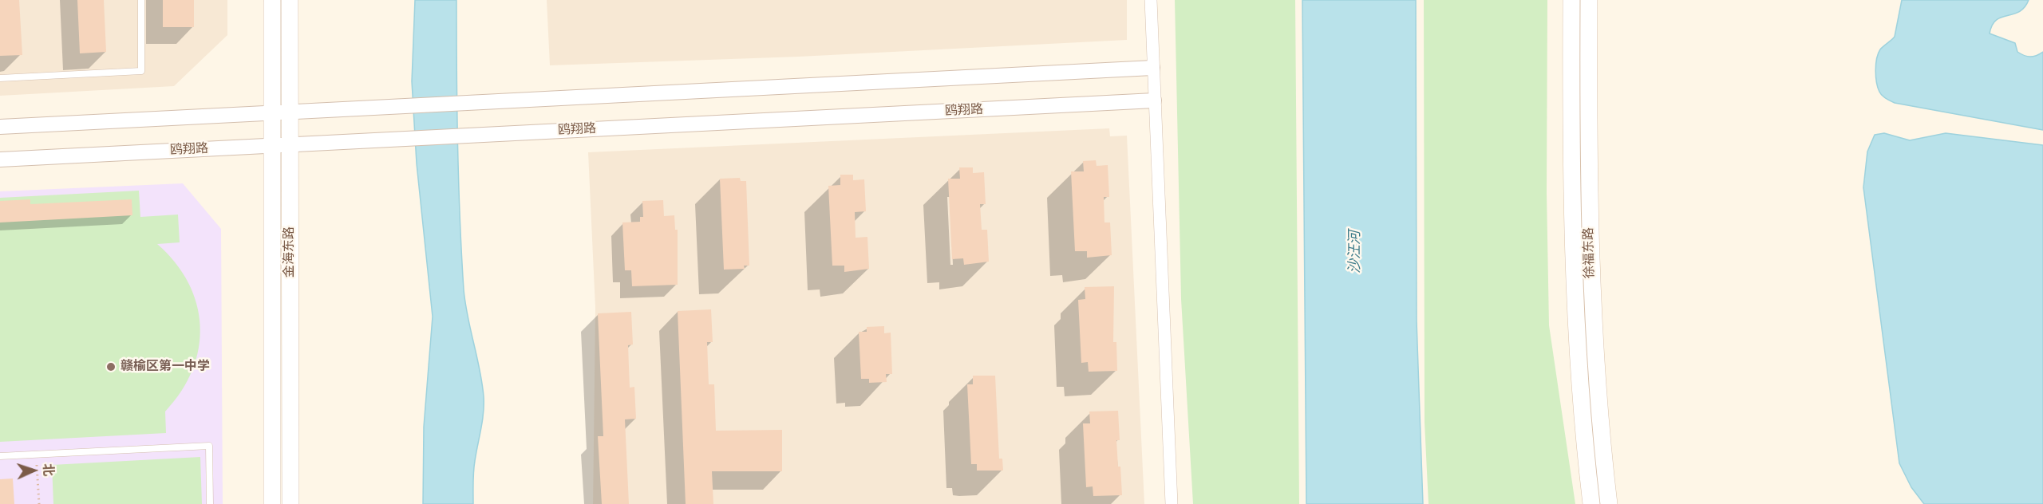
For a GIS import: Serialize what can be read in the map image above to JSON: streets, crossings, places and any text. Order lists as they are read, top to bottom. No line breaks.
{"streets":{"main road":["金海东路","徐福东路"],"street":["鸥翔路"]},"crossings":[["鸥翔路","金海东路"]],"water":["沙汪河"],"places":["赣榆区第一中学"],"north":"right"}
